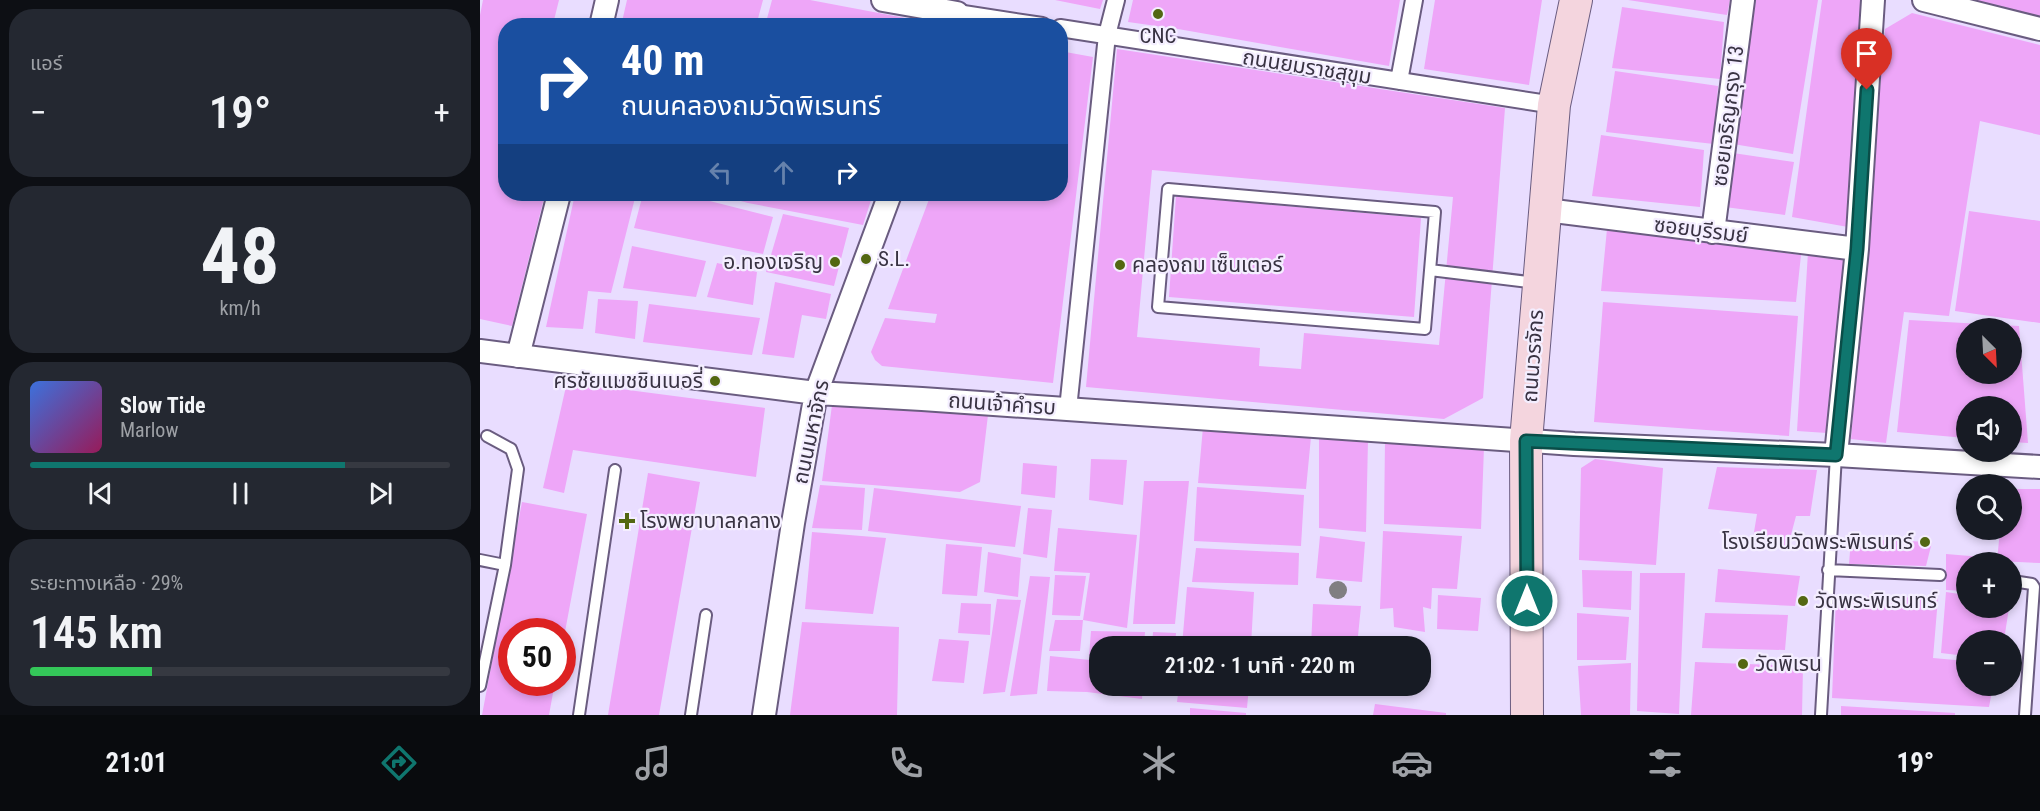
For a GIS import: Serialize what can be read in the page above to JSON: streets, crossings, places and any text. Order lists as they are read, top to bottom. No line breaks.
{"streets":{"main road":["ถนนวรจักร"],"street":["ถนนยมราชสุขุม","ซอยเจริญกรุง 13","ซอยบุรีรมย์","ถนนเจ้าคำรบ","ถนนมหาจักร"]},"crossings":[["ถนนยมราชสุขุม","ถนนวรจักร"],["ซอยเจริญกรุง 13","ซอยบุรีรมย์"],["ซอยบุรีรมย์","ถนนวรจักร"],["ถนนวรจักร","ถนนเจ้าคำรบ"],["ถนนเจ้าคำรบ","ถนนมหาจักร"]],"places":{"other":["CNC","S.L.","อ.ทองเจริญ","คลองถม เซ็นเตอร์","ศรชัยแมชชินเนอรี่","โรงเรียนวัดพระพิเรนทร์","วัดพระพิเรนทร์","วัดพิเรน"],"health":["โรงพยาบาลกลาง"]},"north":"bottom right","page":{"tile":["แอร์",["48","km/h"],["ระยะทางเหลือ · 29%","145 km"]],"turn":["40 m","ถนนคลองถมวัดพิเรนทร์"],"heat":["−","19°","+"],"map_buttons":["+","−"],"song":["Slow Tide","Marlow"],"limit":"50","trip":"21:02 · 1 นาที · 220 m","tabs":["21:01","19°"]}}
